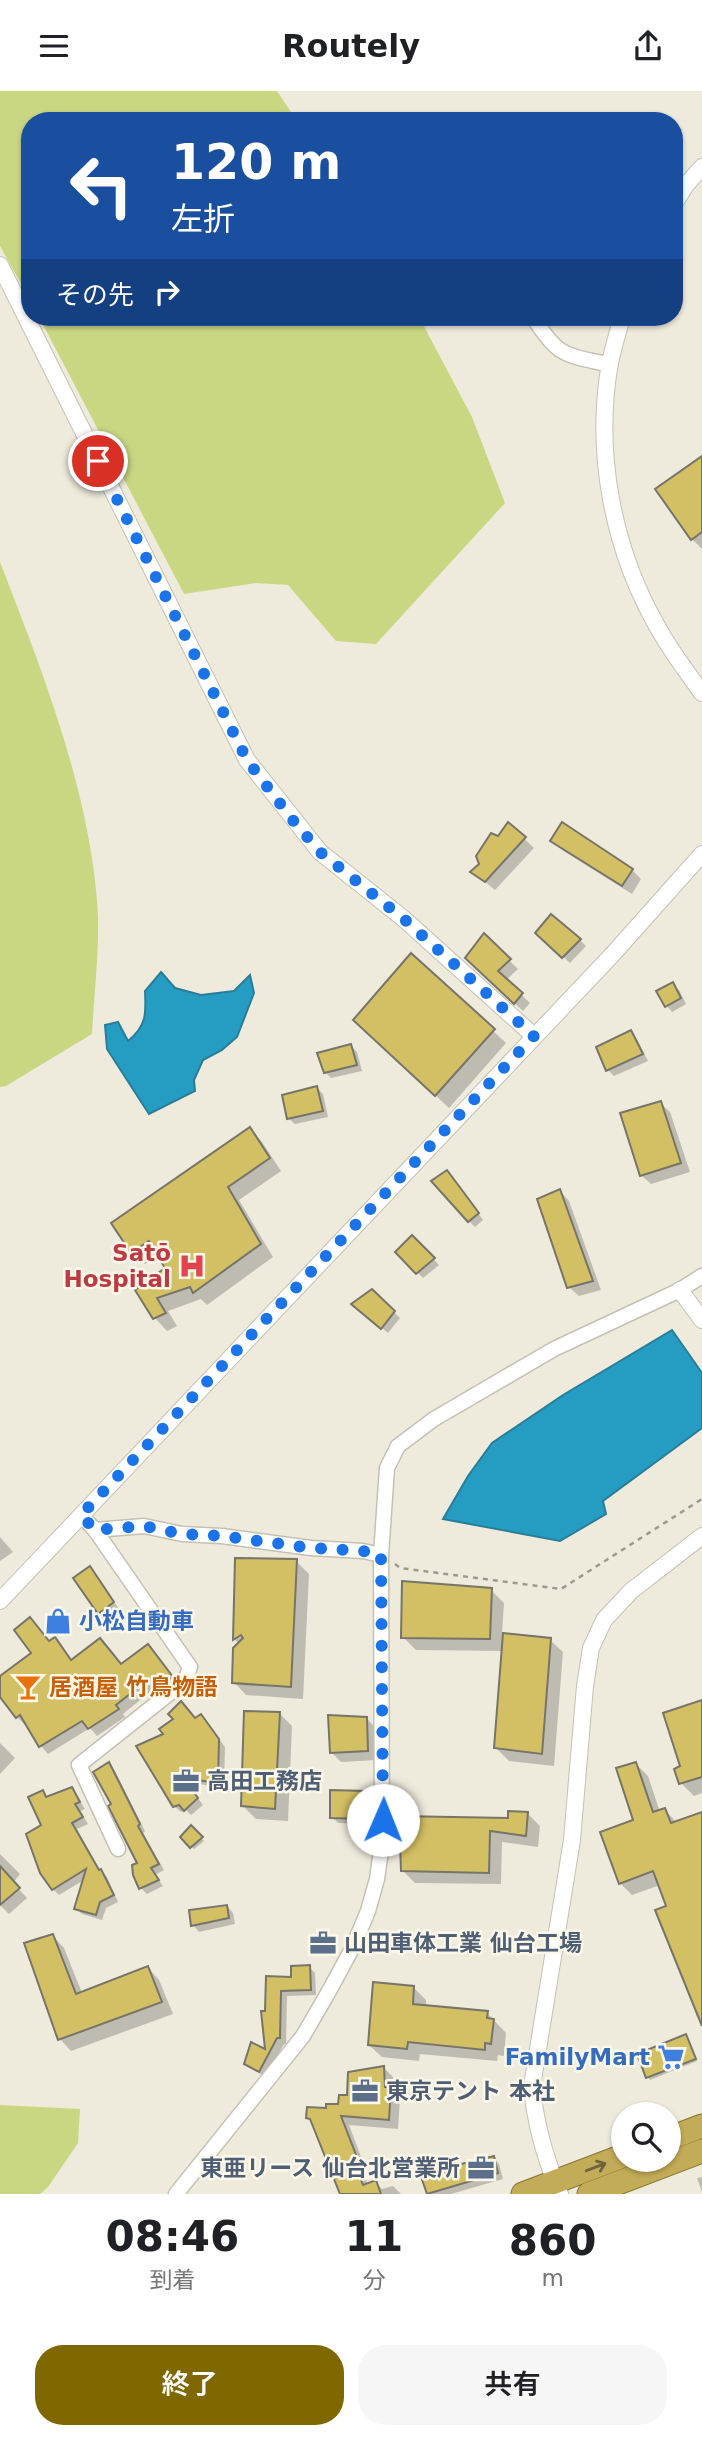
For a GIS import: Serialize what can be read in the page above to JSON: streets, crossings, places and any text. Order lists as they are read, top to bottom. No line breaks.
{"places":{"hospital":["Satō Hospital"],"shop":["小松自動車"],"bar":["居酒屋 竹鳥物語"],"office":["高田工務店","山田車体工業 仙台工場","東京テント 本社","東亜リース 仙台北営業所"],"supermarket":["FamilyMart"]},"page":{"header":"Routely","turn":["120 m","左折"],"then":"その先","eta":["08:46","到着","11","分","860","m"],"buttons":["終了","共有"]}}
